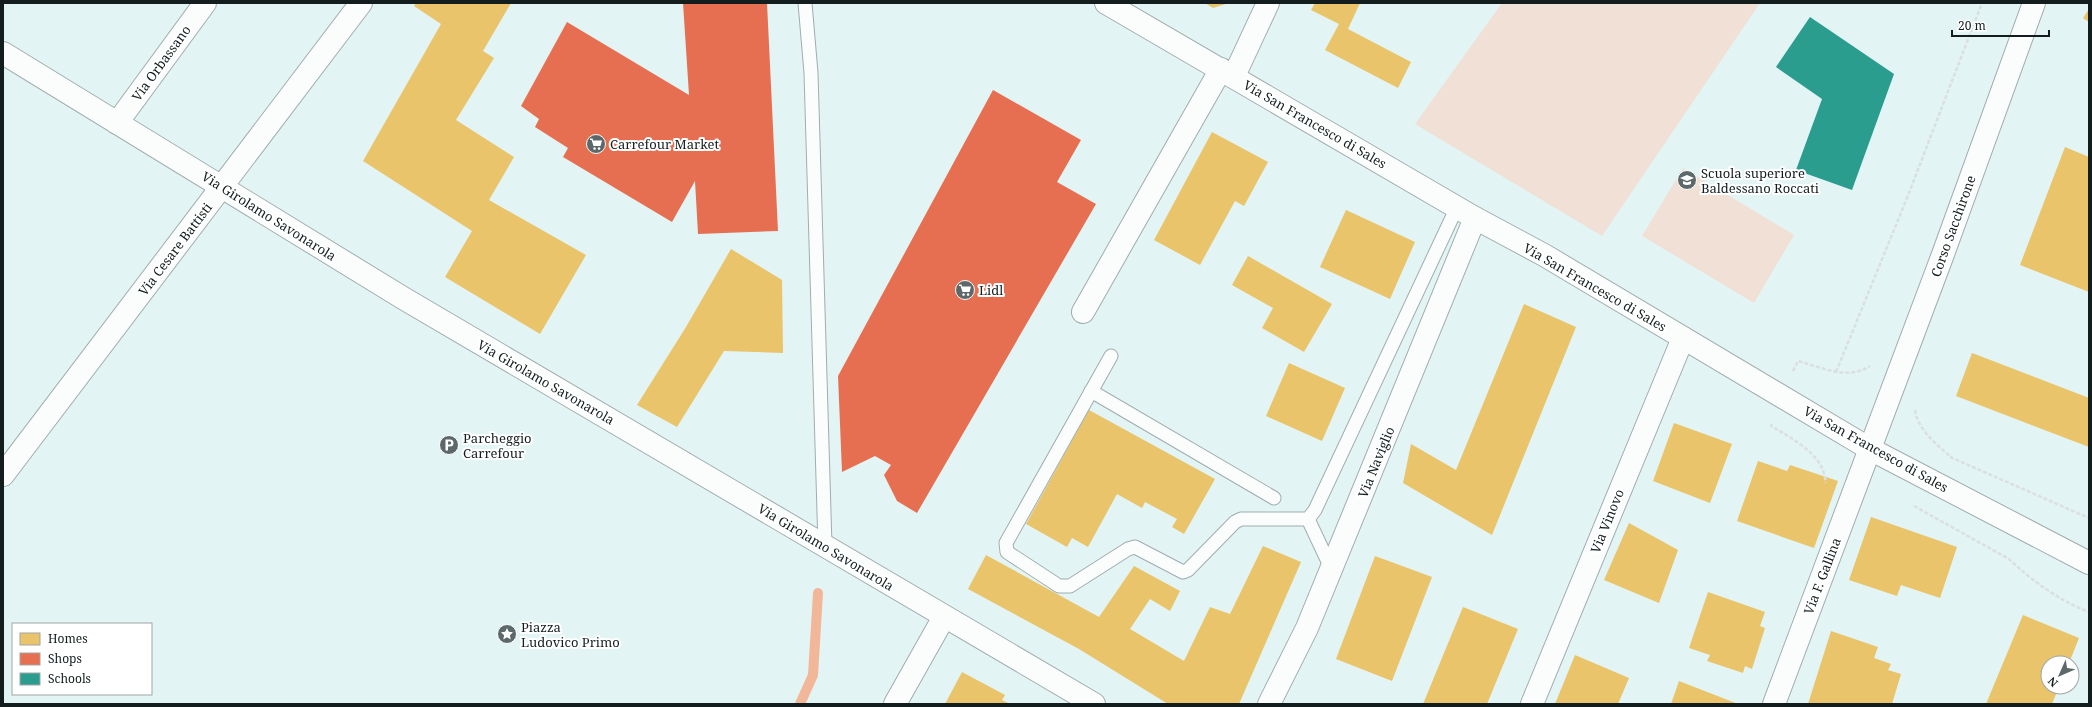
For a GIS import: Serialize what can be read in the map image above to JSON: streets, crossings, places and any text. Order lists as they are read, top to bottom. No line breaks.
{"streets":{"street":["Via Orbassano","Via San Francesco di Sales","Via Girolamo Savonarola","Corso Sacchirone","Via Cesare Battisti","Via Naviglio","Via Vinovo","Via F. Gallina"]},"crossings":[["Via Orbassano","Via Girolamo Savonarola"],["Via San Francesco di Sales","Corso Sacchirone"],["Via San Francesco di Sales","Via Naviglio"],["Via San Francesco di Sales","Via Vinovo"],["Via San Francesco di Sales","Via F. Gallina"],["Via Girolamo Savonarola","Via Cesare Battisti"],["Corso Sacchirone","Via F. Gallina"]],"places":{"supermarket":["Carrefour Market","Lidl"],"school or university":["Scuola superiore Baldessano Roccati"],"parking":["Parcheggio Carrefour"],"place":["Piazza Ludovico Primo"]},"legend":["Homes","Shops","Schools"],"scale_bar":"20 m","north":"bottom left"}
